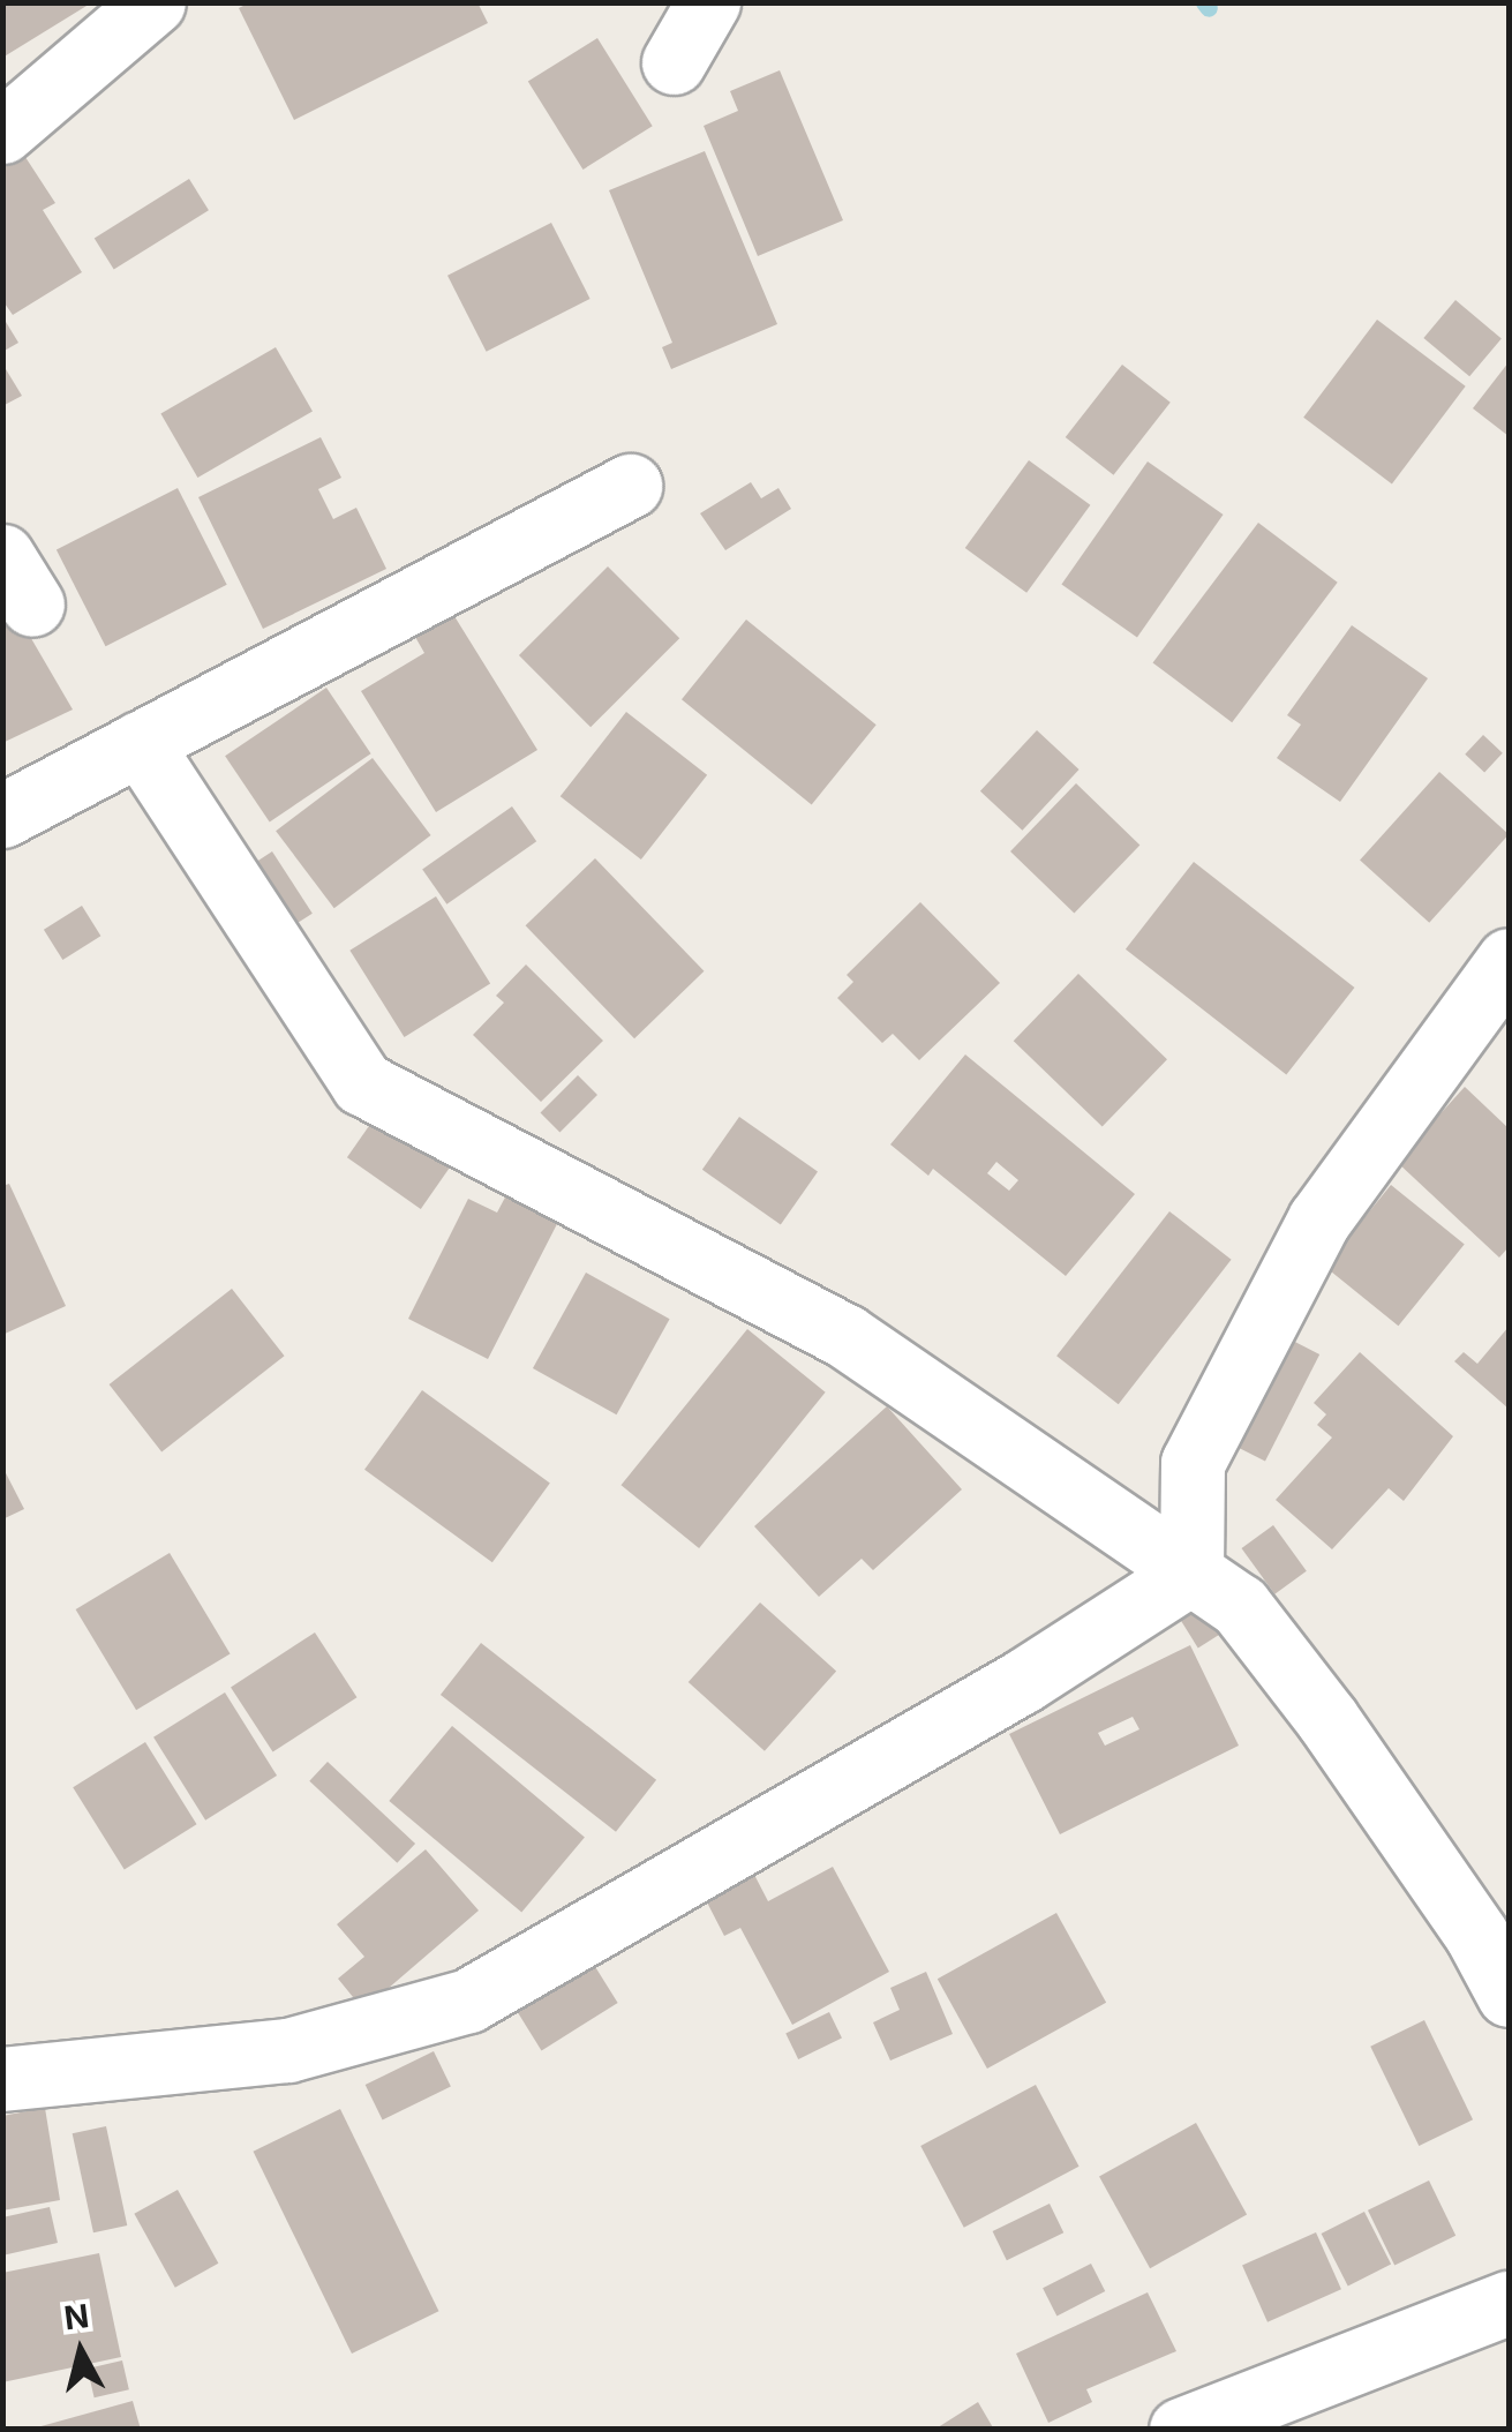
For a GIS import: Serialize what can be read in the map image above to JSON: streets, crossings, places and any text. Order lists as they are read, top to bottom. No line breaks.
{"north":"top"}
